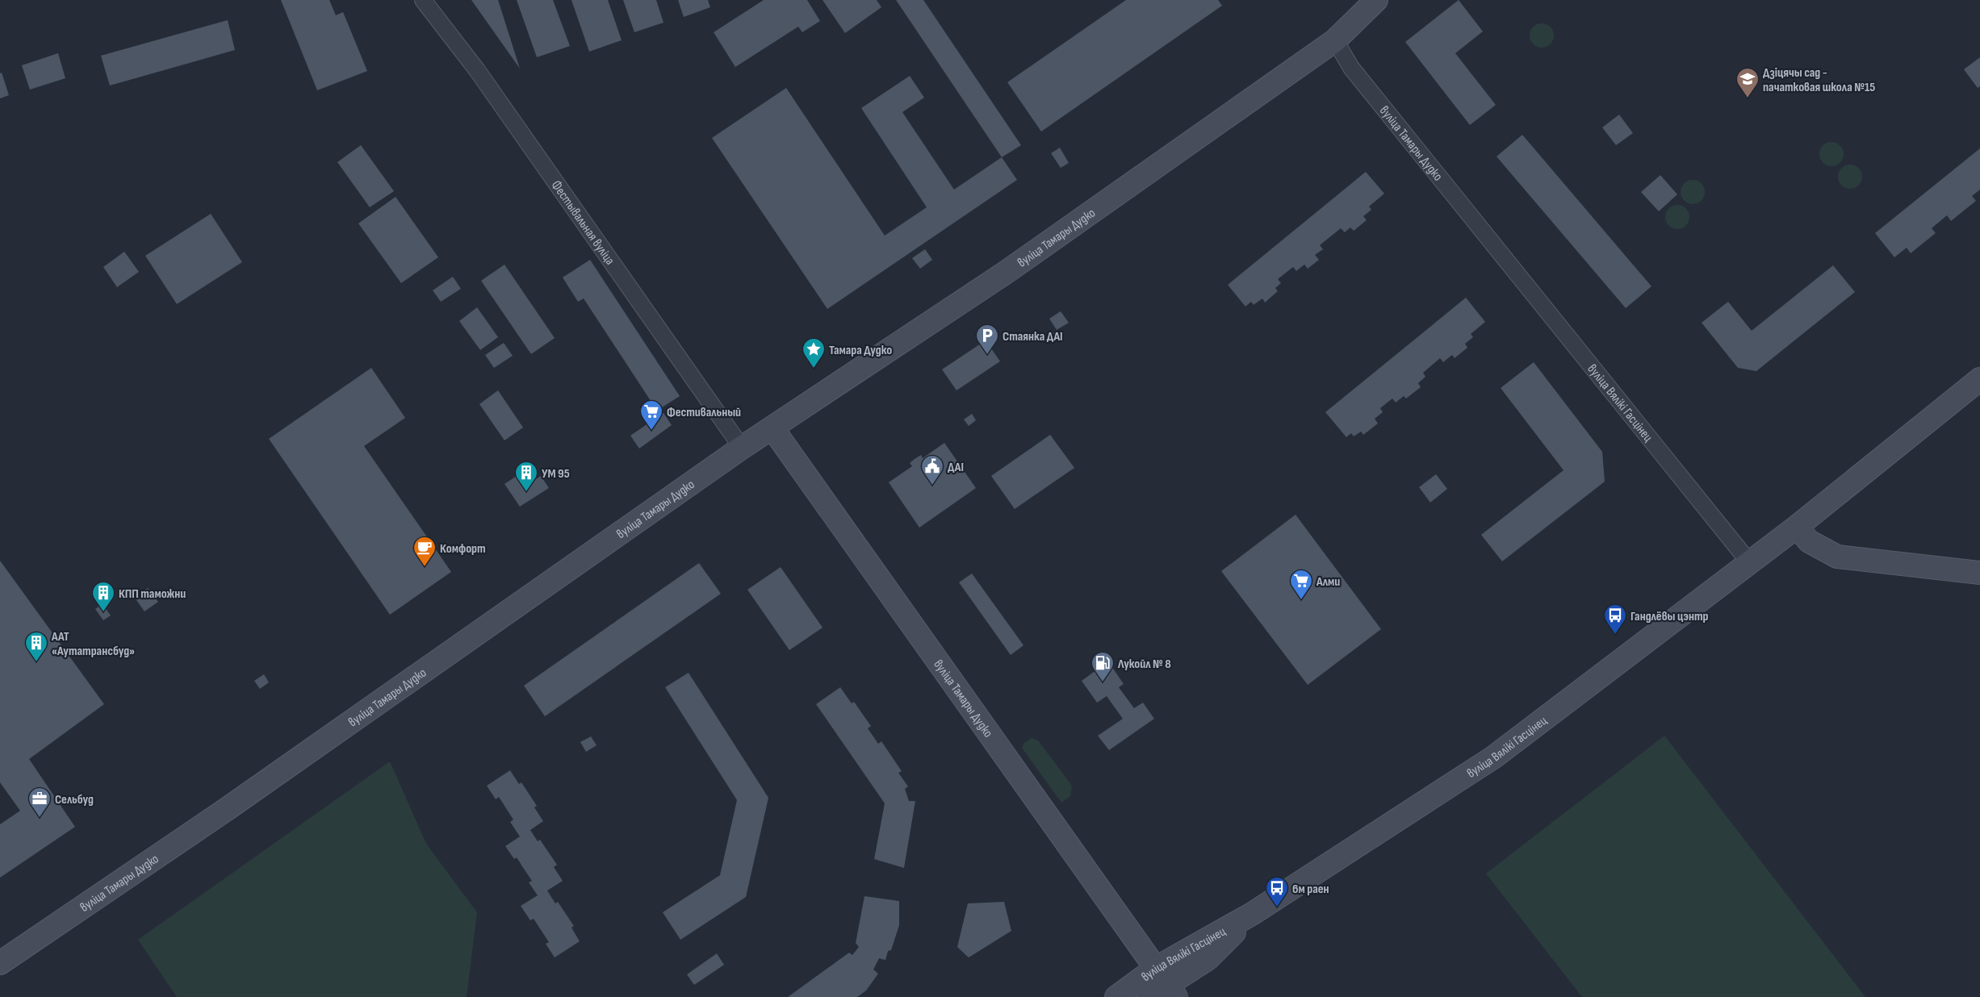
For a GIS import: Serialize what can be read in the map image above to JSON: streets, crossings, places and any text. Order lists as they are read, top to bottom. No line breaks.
{"streets":{"street":["вуліца Тамары Дудко","Фестывальная вуліца","вуліца Вялікі Гасцінец"]},"crossings":[["вуліца Тамары Дудко","Фестывальная вуліца"],["вуліца Тамары Дудко","вуліца Вялікі Гасцінец"]],"places":{"school or university":["Дзіцячы сад - пачатковая школа №15"],"parking":["Стаянка ДАІ"],"place":["Тамара Дудко"],"supermarket":["Фестивальный","Алми"],"public building":["ДАІ"],"building":["УМ 95","КПП таможни","ААТ «Аутатрансбуд»"],"cafe":["Комфорт"],"bus stop":["Гандлёвы цэнтр","6м раен"],"fuel station":["Лукойл № 8"],"office":["Сельбуд"]}}
